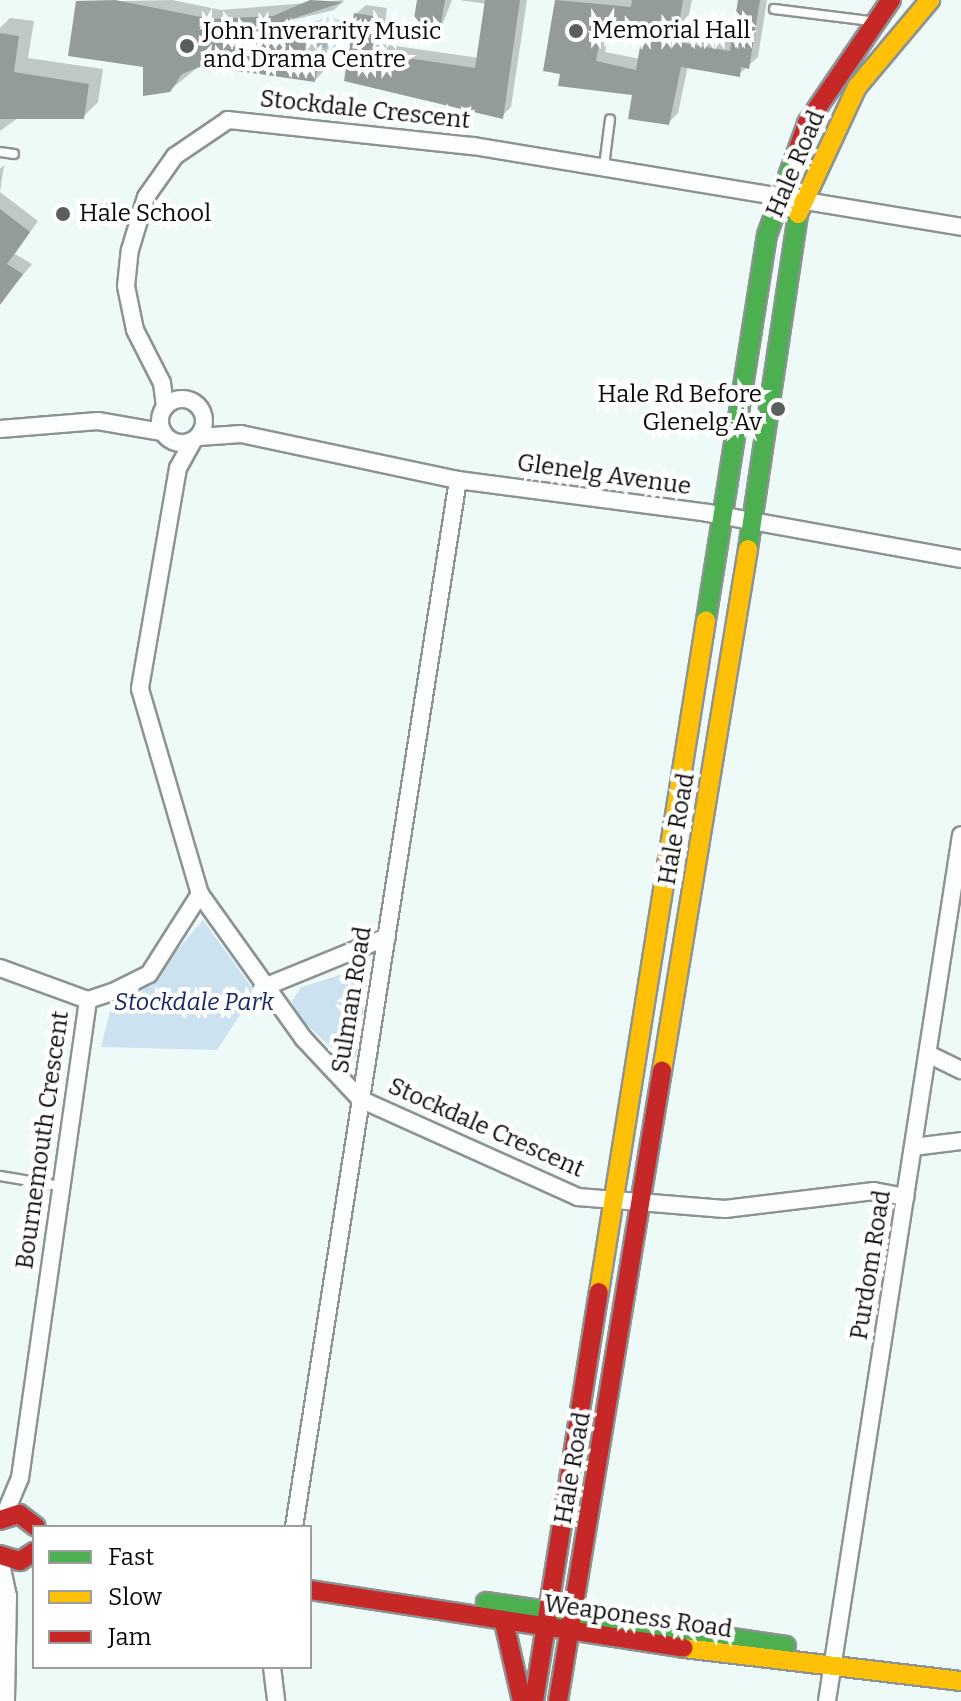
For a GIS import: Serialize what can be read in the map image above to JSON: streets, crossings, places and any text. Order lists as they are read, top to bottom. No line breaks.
{"streets":{"main road":["Hale Road","Weaponess Road"],"street":["Stockdale Crescent","Glenelg Avenue","Sulman Road","Bournemouth Crescent","Purdom Road"]},"crossings":[["Stockdale Crescent","Hale Road"],["Stockdale Crescent","Glenelg Avenue"],["Stockdale Crescent","Sulman Road"],["Stockdale Crescent","Purdom Road"],["Hale Road","Glenelg Avenue"],["Hale Road","Weaponess Road"],["Glenelg Avenue","Sulman Road"],["Purdom Road","Weaponess Road"]],"parks":["Stockdale Park"],"places":["Memorial Hall","John Inverarity Music and Drama Centre","Hale School","Hale Rd Before Glenelg Av"],"legend":["Fast","Slow","Jam"]}
